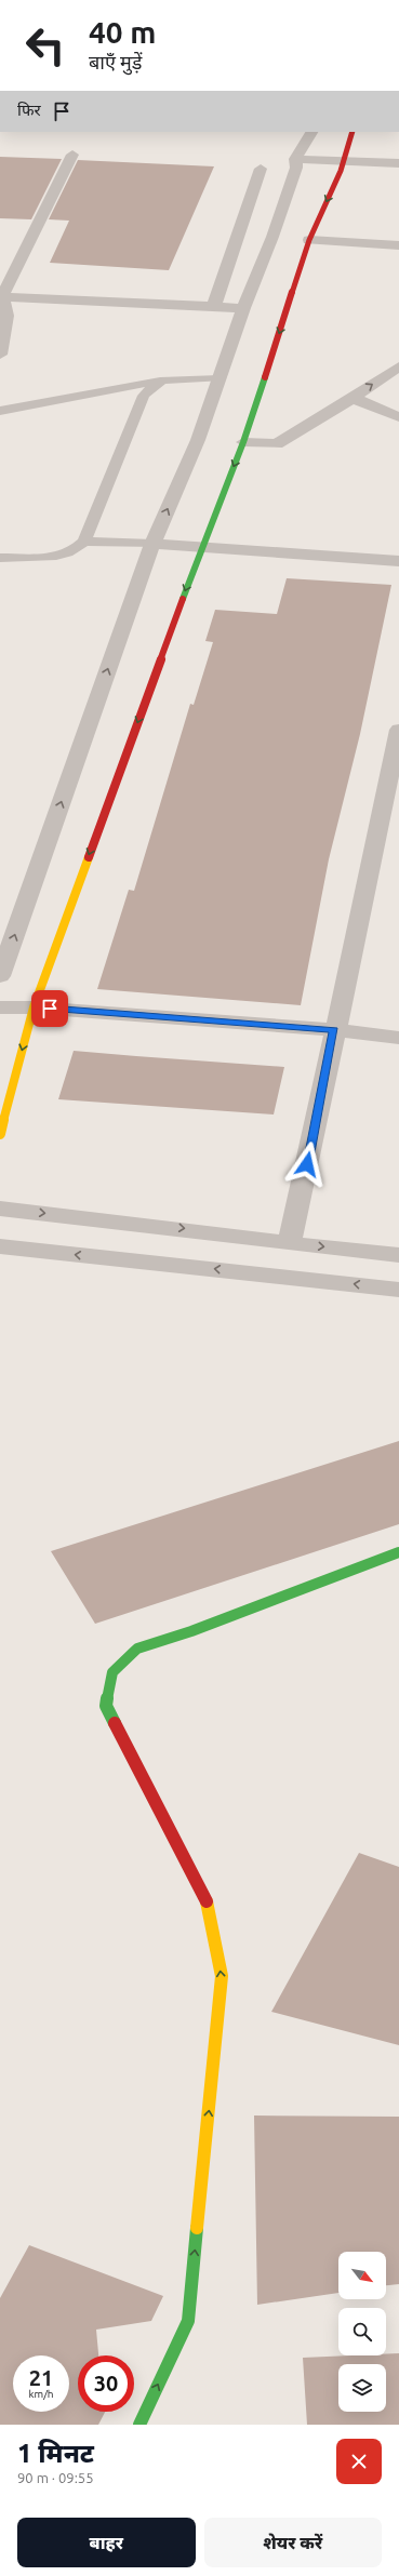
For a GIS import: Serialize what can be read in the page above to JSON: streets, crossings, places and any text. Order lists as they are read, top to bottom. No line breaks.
{"north":"bottom right","page":{"turn":["40 m","बाएँ मुड़ें"],"then":"फिर","speed":"21 km/h","limit":"30","heading":["1 मिनट","90 m · 09:55"],"buttons":["बाहर","शेयर करें"]}}
